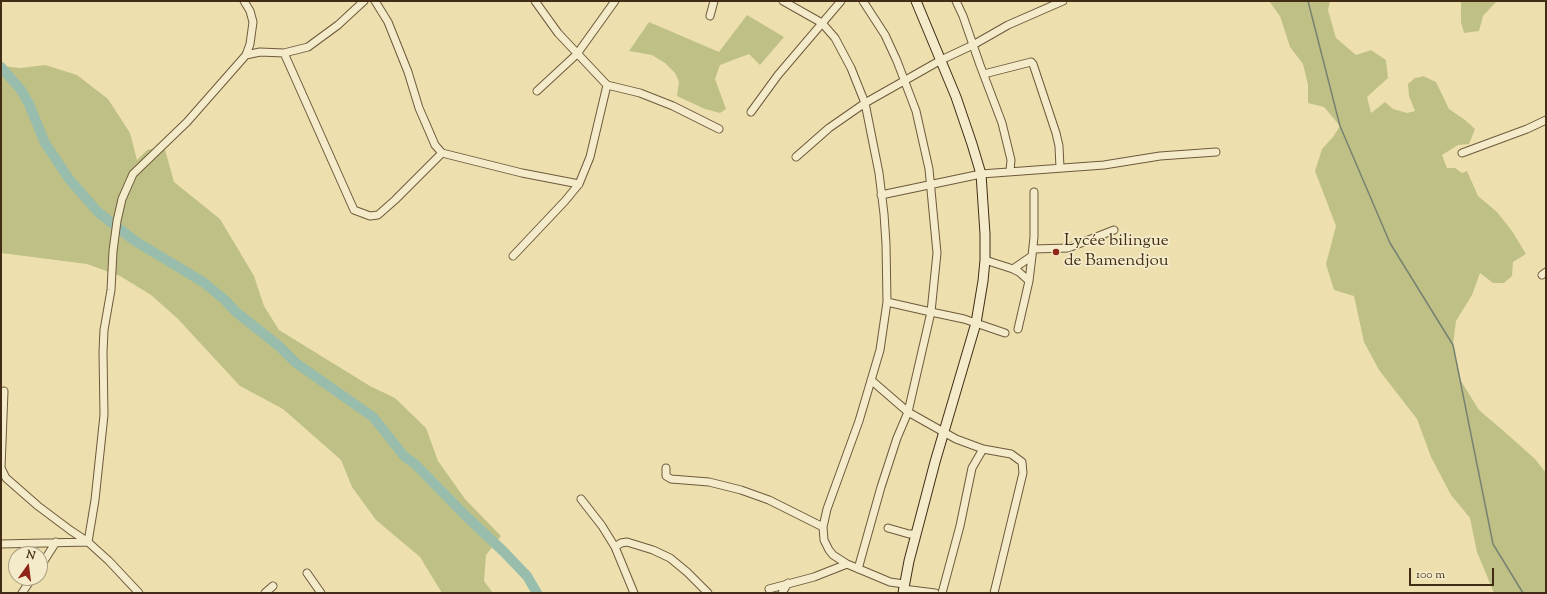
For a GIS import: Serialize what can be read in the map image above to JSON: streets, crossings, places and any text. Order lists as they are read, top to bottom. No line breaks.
{"places":["Lycée bilingue de Bamendjou"],"scale_bar":"100 m","north":"top"}
